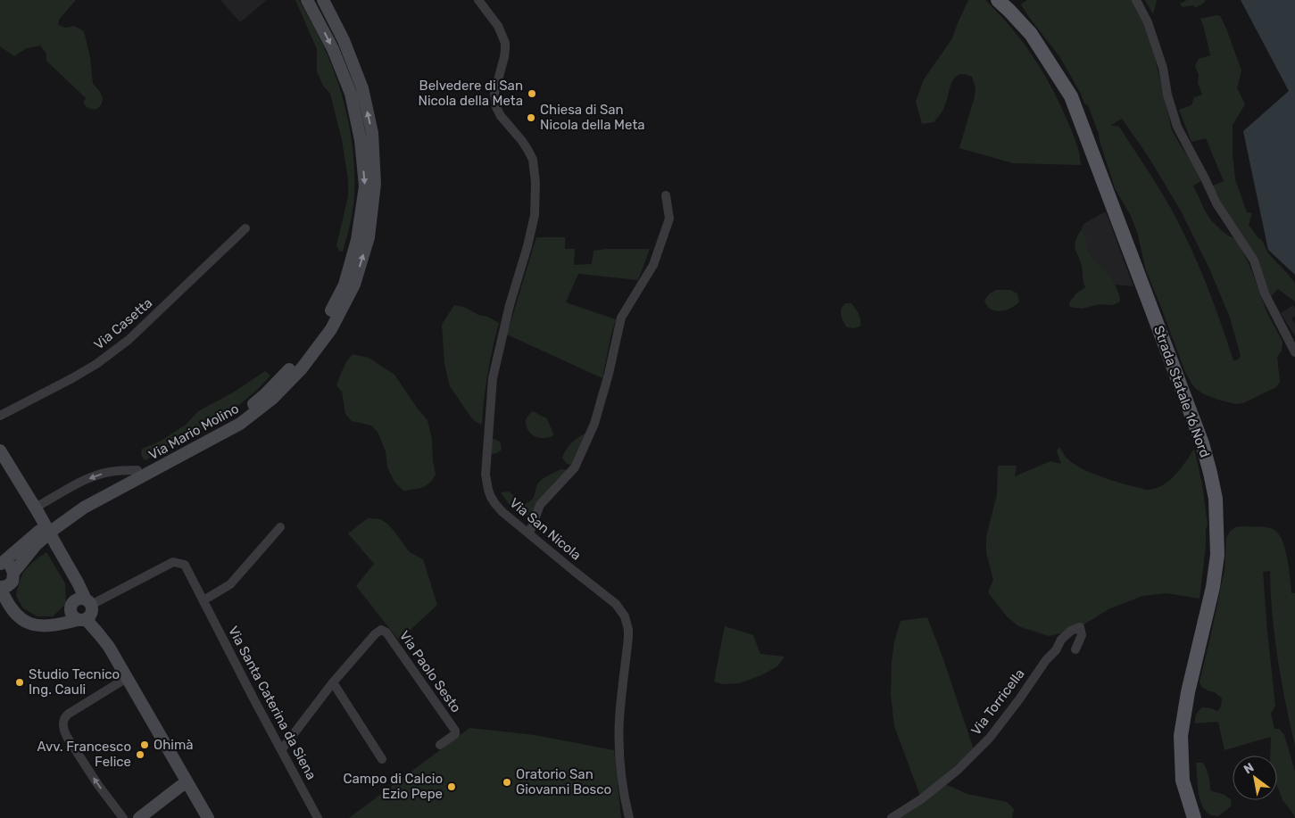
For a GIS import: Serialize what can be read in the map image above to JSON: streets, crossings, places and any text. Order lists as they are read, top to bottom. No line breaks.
{"streets":{"main road":["Strada Statale 16 Nord","Via Mario Molino"],"street":["Via Casetta","Via San Nicola","Via Paolo Sesto","Via Torricella","Via Santa Caterina da Siena"]},"places":["Belvedere di San Nicola della Meta","Chiesa di San Nicola della Meta","Studio Tecnico Ing. Cauli","Ohimà","Avv. Francesco Felice","Oratorio San Giovanni Bosco","Campo di Calcio Ezio Pepe"],"north":"top left"}
